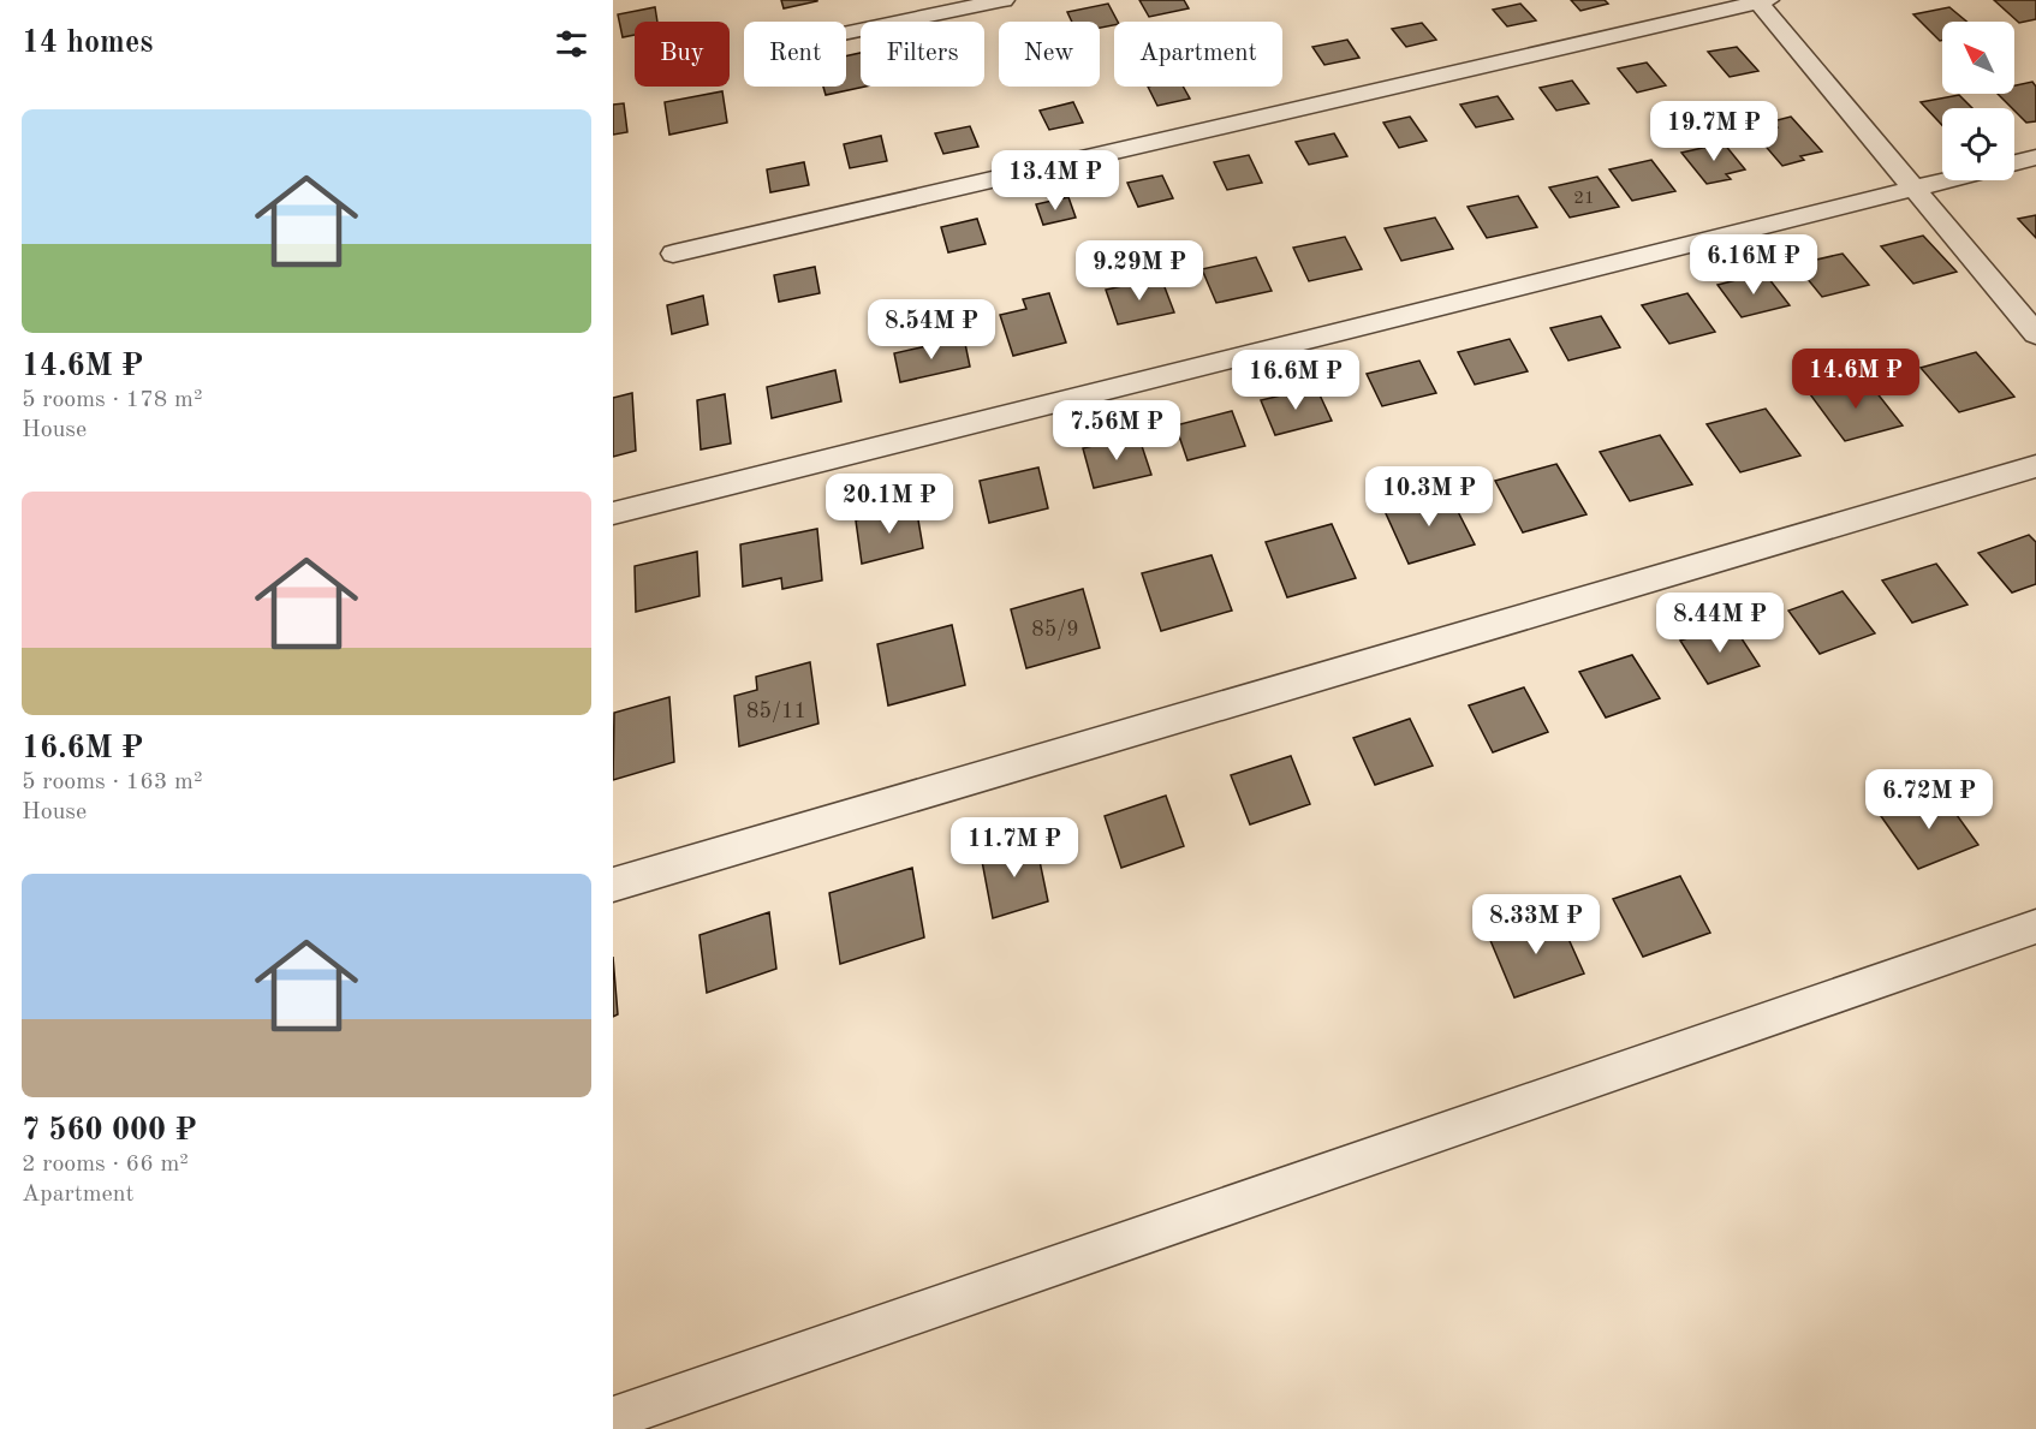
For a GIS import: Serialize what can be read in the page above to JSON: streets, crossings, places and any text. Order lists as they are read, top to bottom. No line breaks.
{"house_numbers":["21","85/9","85/11"],"north":"top left","page":{"heading":"14 homes","chip":["Buy","Rent","Filters","New","Apartment"],"list":[{"name":"14.6M ₽","note":"5 rooms · 178 m² · House"},{"name":"16.6M ₽","note":"5 rooms · 163 m² · House"},{"name":"7 560 000 ₽","note":"2 rooms · 66 m² · Apartment"}],"price":["19.7M ₽","13.4M ₽","6.16M ₽","9.29M ₽","8.54M ₽","14.6M ₽","16.6M ₽","7.56M ₽","10.3M ₽","20.1M ₽","8.44M ₽","6.72M ₽","11.7M ₽","8.33M ₽"]}}
